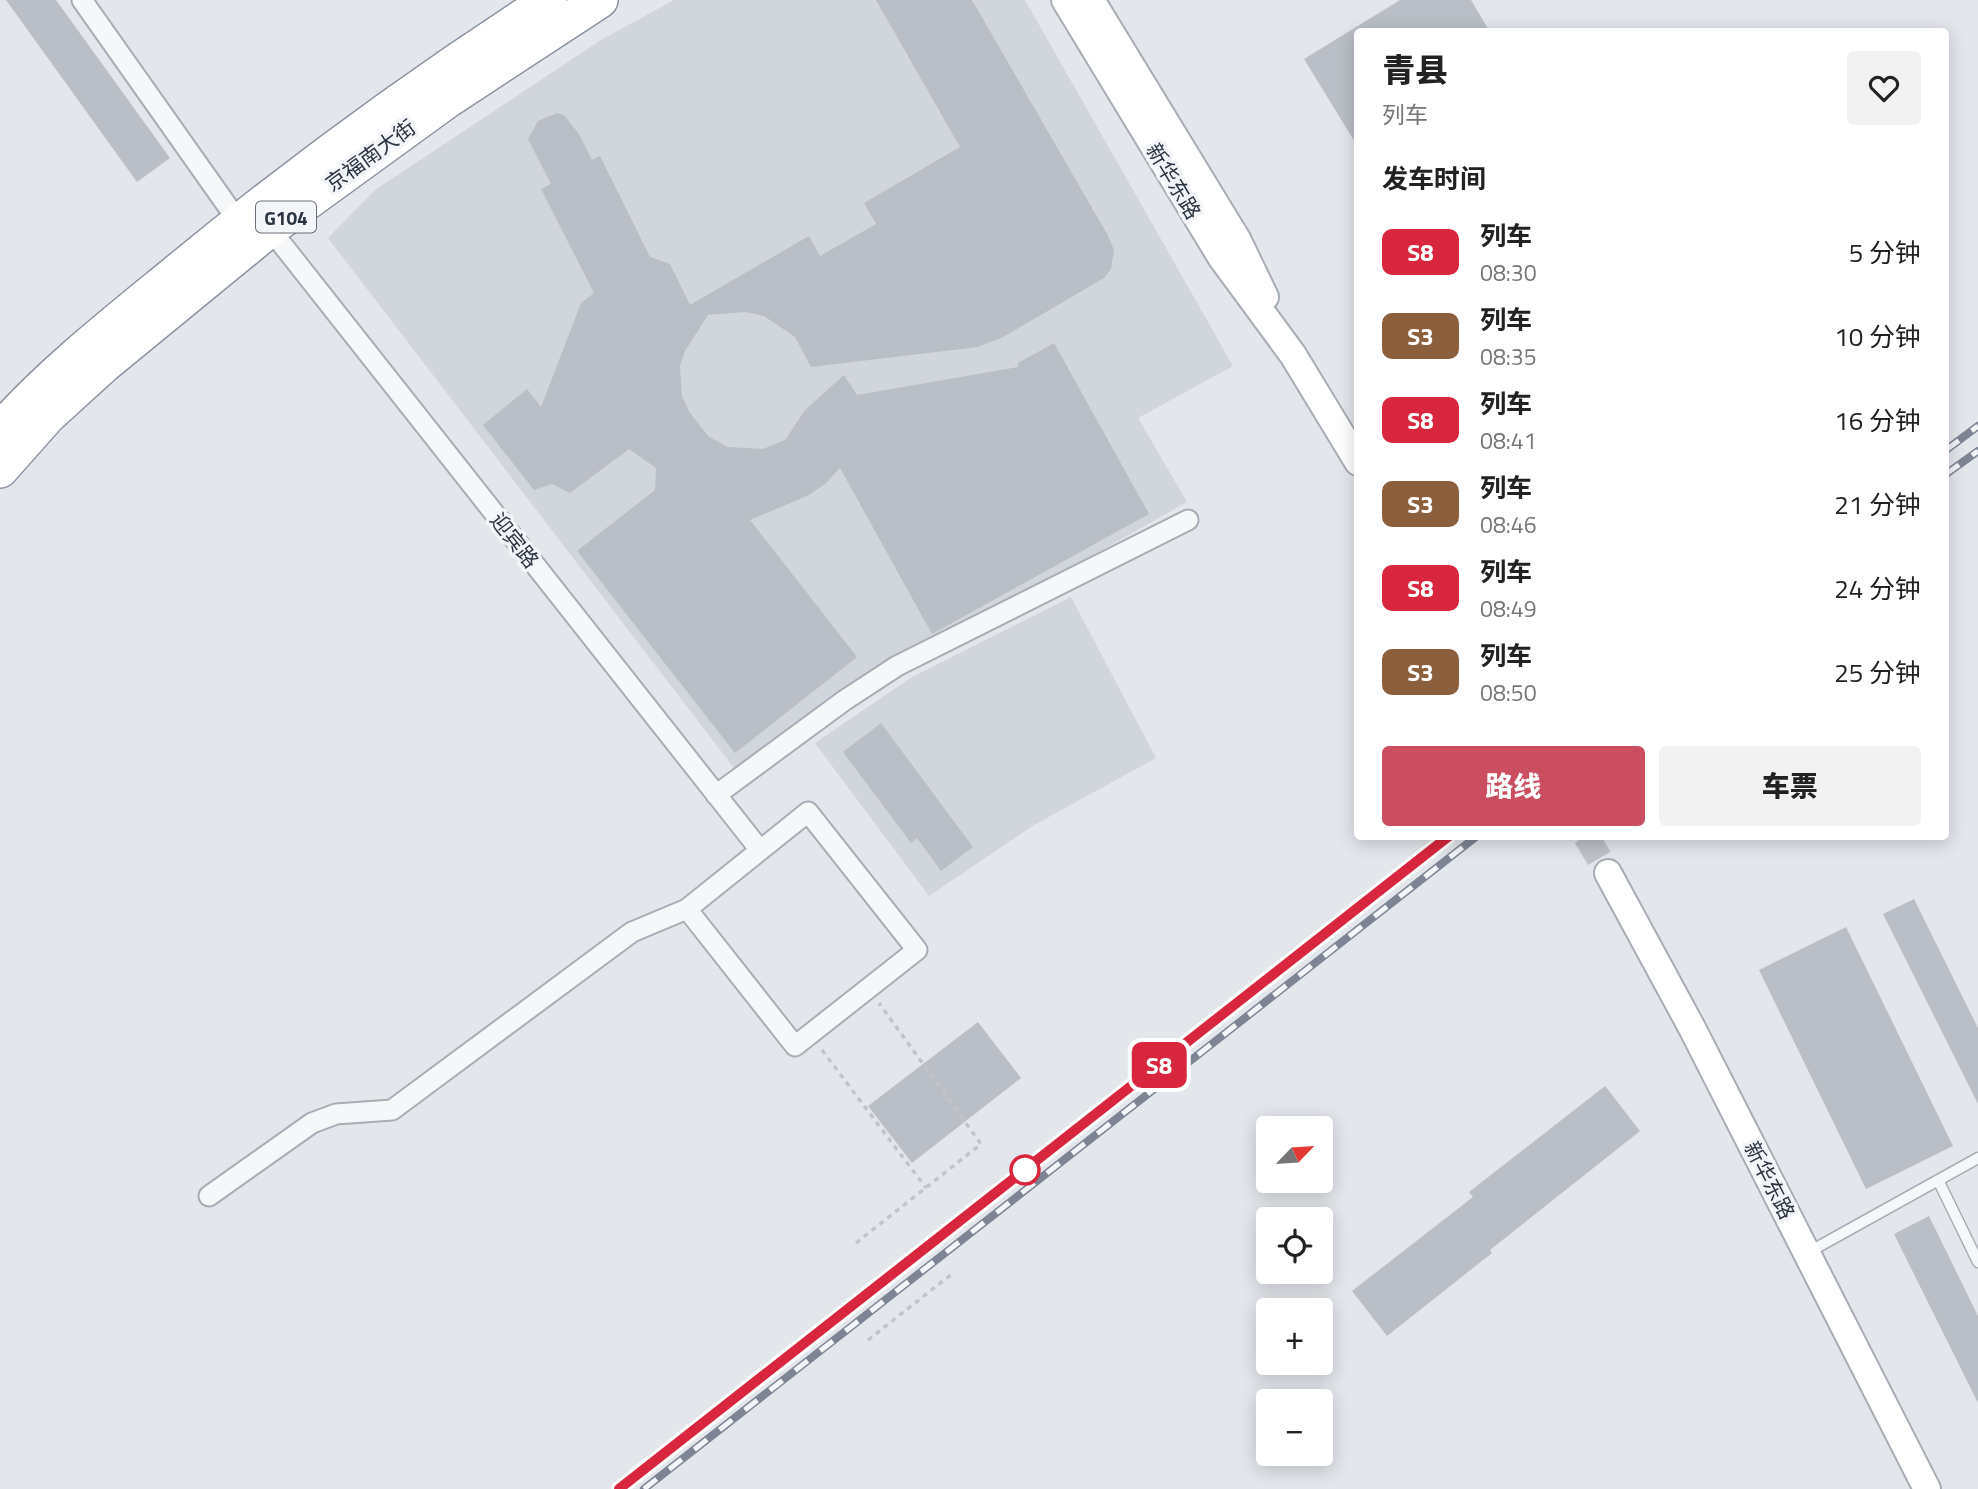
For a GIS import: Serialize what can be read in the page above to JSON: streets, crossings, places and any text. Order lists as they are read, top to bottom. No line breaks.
{"streets":{"highway":["京福南大街","G104"],"main road":["新华东路"],"street":["迎宾路"]},"crossings":[["京福南大街","迎宾路"]],"north":"top right","page":{"on_map":"S8","heading":[["青县","列车"],"发车时间"],"list":[{"mark":"S8","name":"列车","note":"08:30","value":"5 分钟"},{"mark":"S3","name":"列车","note":"08:35","value":"10 分钟"},{"mark":"S8","name":"列车","note":"08:41","value":"16 分钟"},{"mark":"S3","name":"列车","note":"08:46","value":"21 分钟"},{"mark":"S8","name":"列车","note":"08:49","value":"24 分钟"},{"mark":"S3","name":"列车","note":"08:50","value":"25 分钟"}],"buttons":["路线","车票"],"map_buttons":["+","−"]}}
